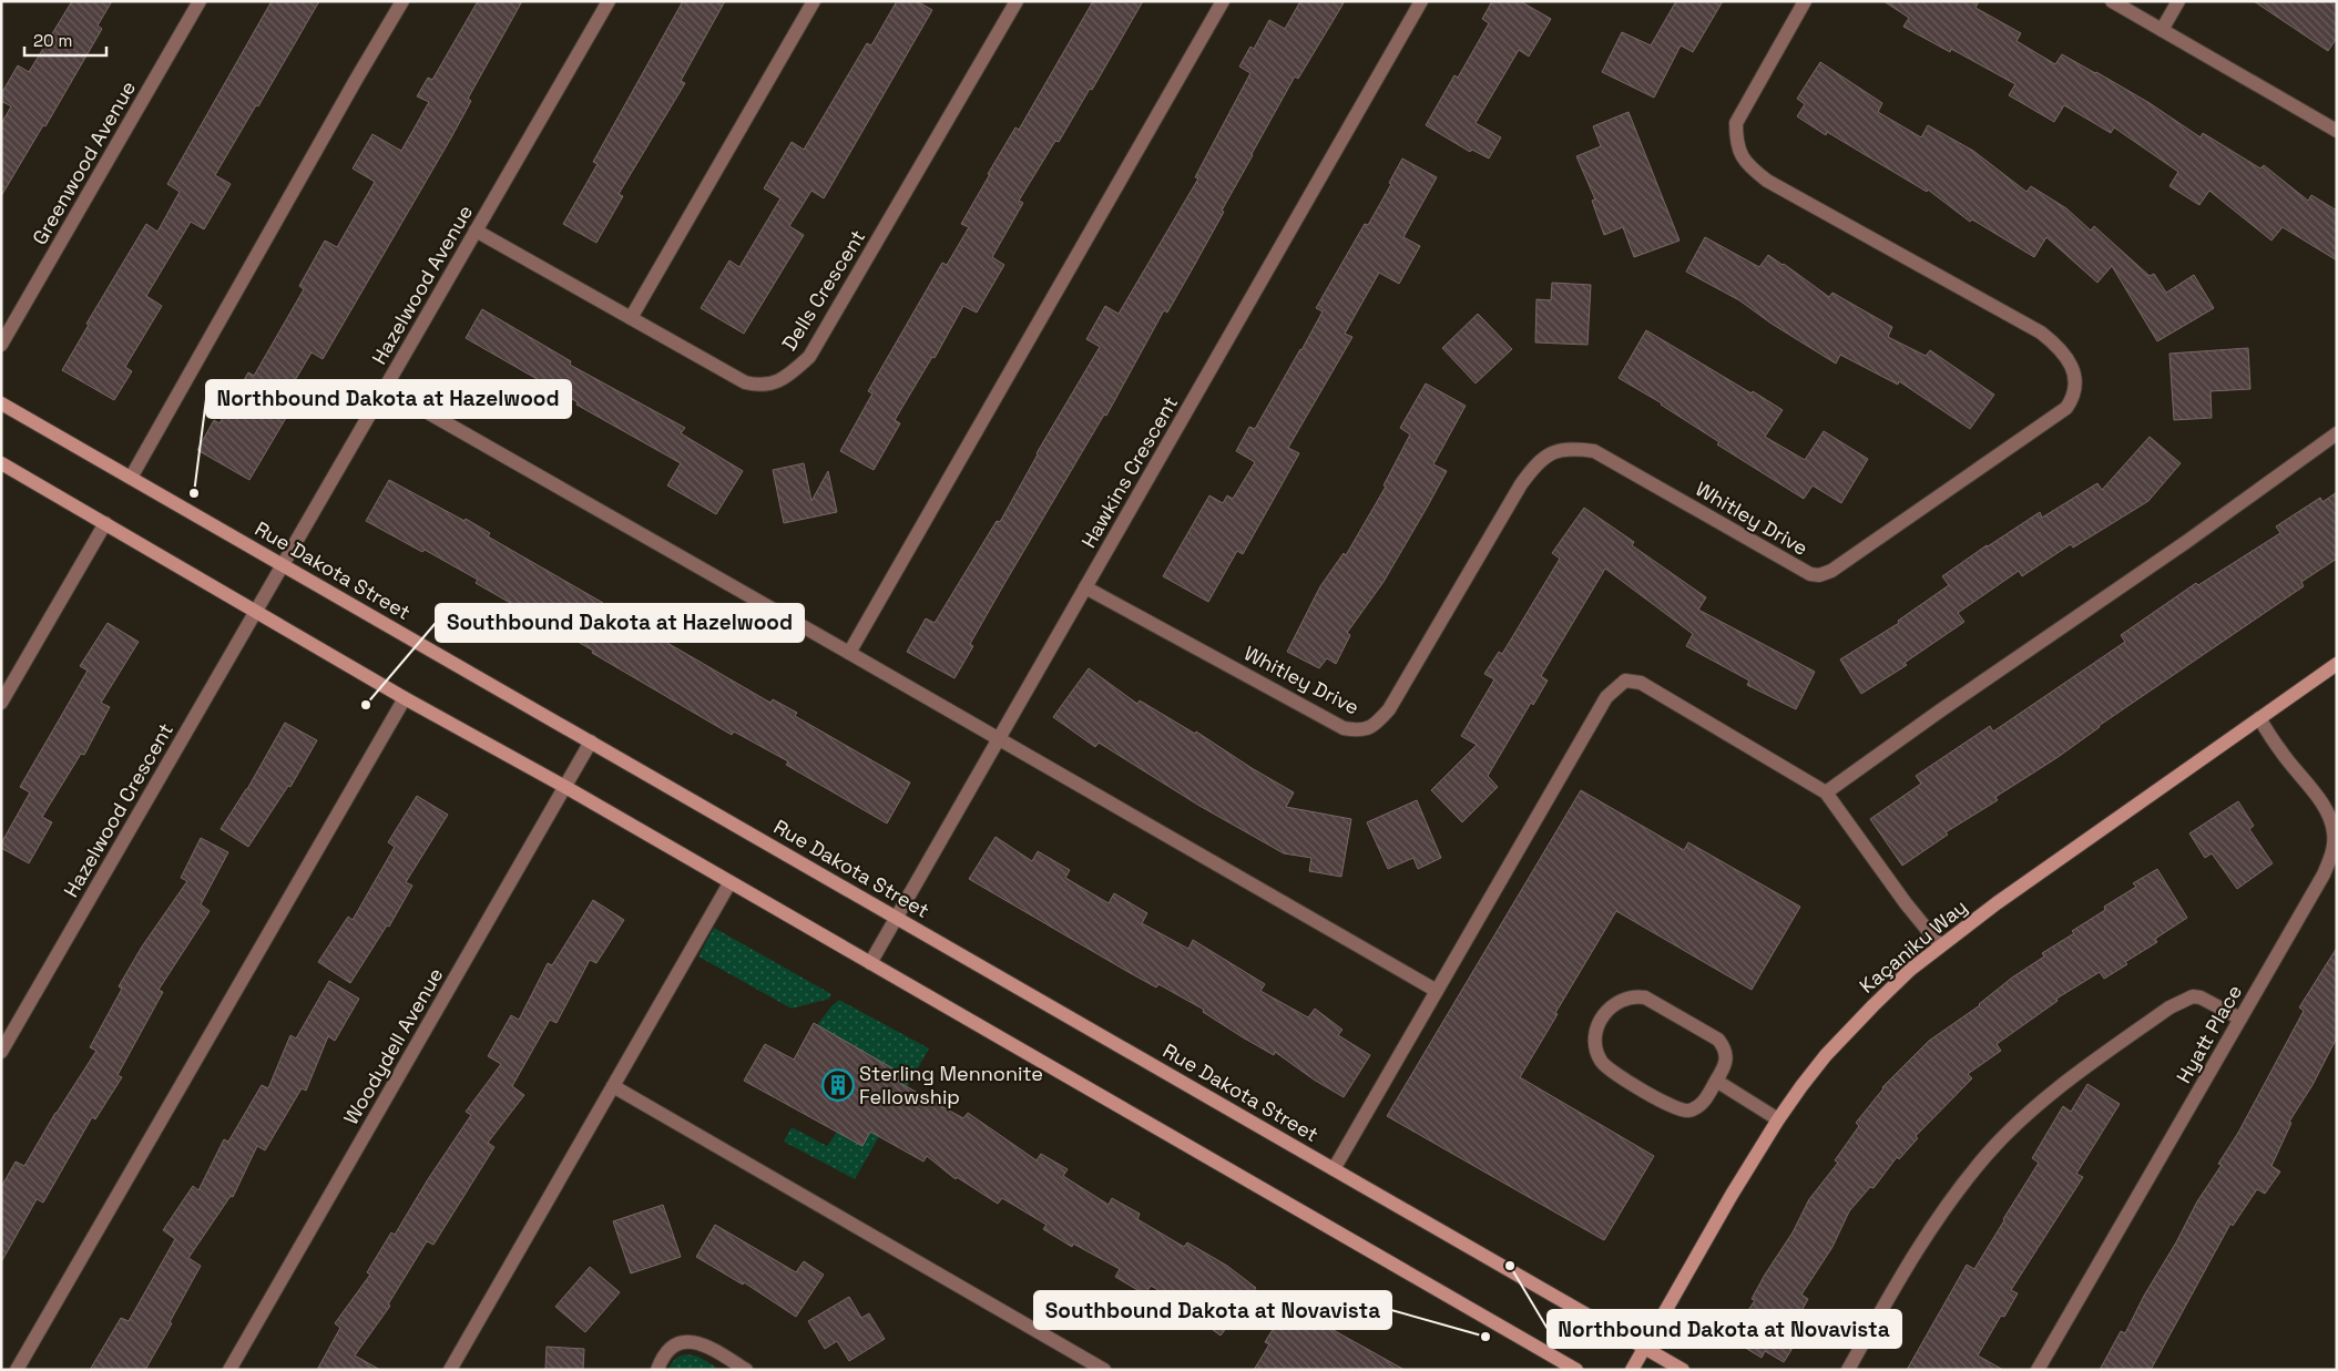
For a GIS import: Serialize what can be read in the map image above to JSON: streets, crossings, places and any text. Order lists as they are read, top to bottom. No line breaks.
{"streets":{"main road":["Rue Dakota Street","Kaçaniku Way"],"street":["Greenwood Avenue","Hazelwood Avenue","Dells Crescent","Hawkins Crescent","Whitley Drive","Hazelwood Crescent","Hyatt Place","Woodydell Avenue"]},"crossings":[["Hazelwood Avenue","Dells Crescent"],["Hazelwood Avenue","Rue Dakota Street"],["Hazelwood Avenue","Hazelwood Crescent"],["Hawkins Crescent","Whitley Drive"],["Hawkins Crescent","Rue Dakota Street"],["Rue Dakota Street","Kaçaniku Way"],["Rue Dakota Street","Woodydell Avenue"],["Kaçaniku Way","Hyatt Place"]],"places":{"other":["Northbound Dakota at Hazelwood","Southbound Dakota at Hazelwood","Northbound Dakota at Novavista","Southbound Dakota at Novavista"],"building":["Sterling Mennonite Fellowship"]},"scale_bar":"20 m"}
